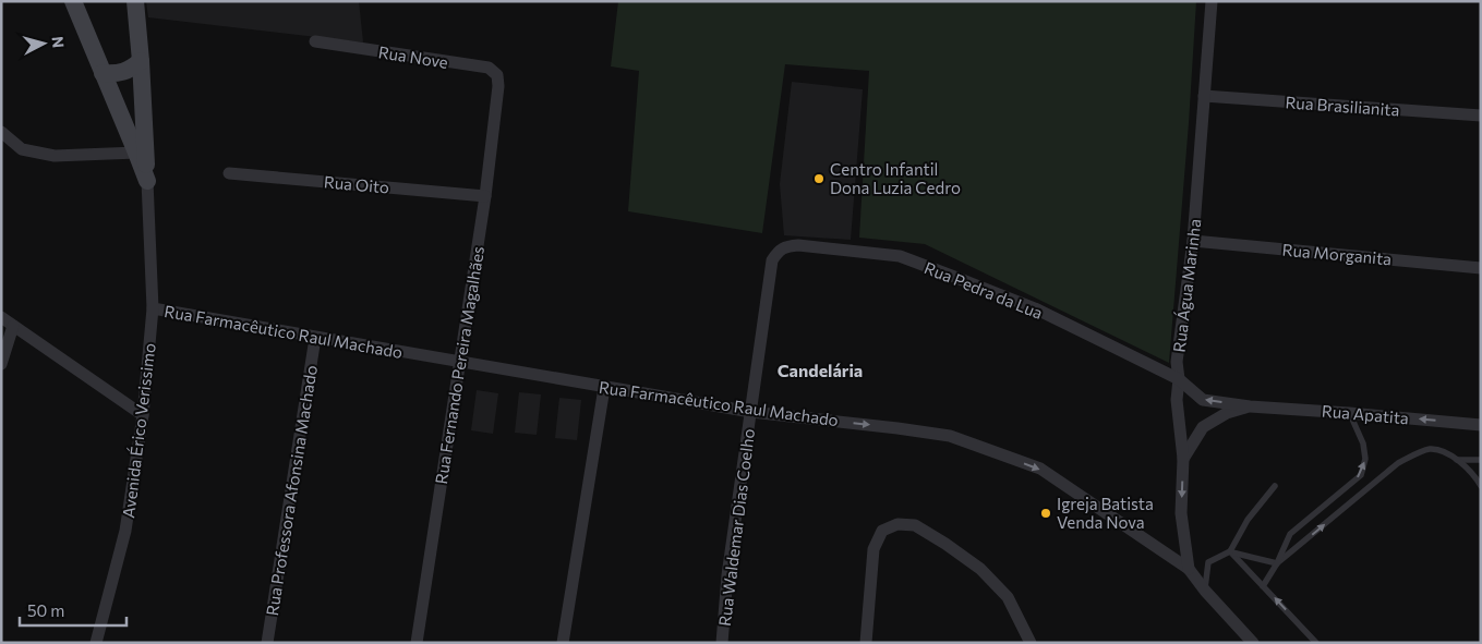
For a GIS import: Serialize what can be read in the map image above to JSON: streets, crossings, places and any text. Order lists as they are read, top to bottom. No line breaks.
{"streets":{"street":["Rua Nove","Rua Brasilianita","Rua Oito","Rua Morganita","Rua Água Marinha","Rua Pedra da Lua","Rua Farmacêutico Raul Machado","Rua Fernando Pereira Magalhães","Rua Apatita","Avenida Érico Verissimo","Rua Professora Afonsina Machado","Rua Waldemar Dias Coelho"]},"crossings":[["Rua Nove","Rua Fernando Pereira Magalhães"],["Rua Brasilianita","Rua Água Marinha"],["Rua Oito","Rua Fernando Pereira Magalhães"],["Rua Morganita","Rua Água Marinha"],["Rua Água Marinha","Rua Pedra da Lua"],["Rua Água Marinha","Rua Farmacêutico Raul Machado"],["Rua Água Marinha","Rua Apatita"],["Rua Pedra da Lua","Rua Apatita"],["Rua Pedra da Lua","Rua Waldemar Dias Coelho"],["Rua Farmacêutico Raul Machado","Rua Fernando Pereira Magalhães"],["Rua Farmacêutico Raul Machado","Avenida Érico Verissimo"],["Rua Farmacêutico Raul Machado","Rua Professora Afonsina Machado"],["Rua Farmacêutico Raul Machado","Rua Waldemar Dias Coelho"]],"one_way":["Rua Farmacêutico Raul Machado","Rua Apatita"],"districts":["Candelária"],"places":["Centro Infantil Dona Luzia Cedro","Igreja Batista Venda Nova"],"scale_bar":"50 m","north":"right"}
